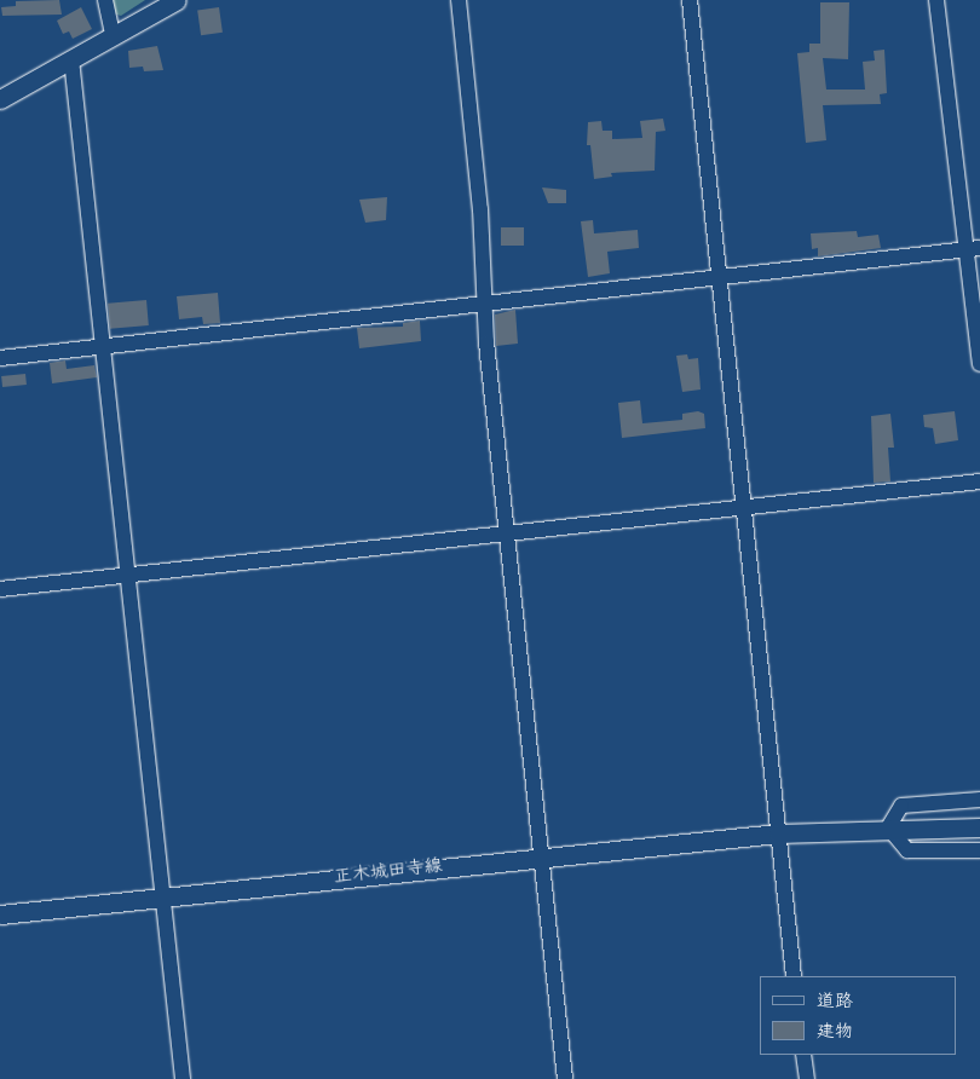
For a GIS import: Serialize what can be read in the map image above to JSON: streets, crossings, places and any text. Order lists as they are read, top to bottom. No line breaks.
{"streets":{"street":["正木城田寺線"]},"legend":["道路","建物"]}
